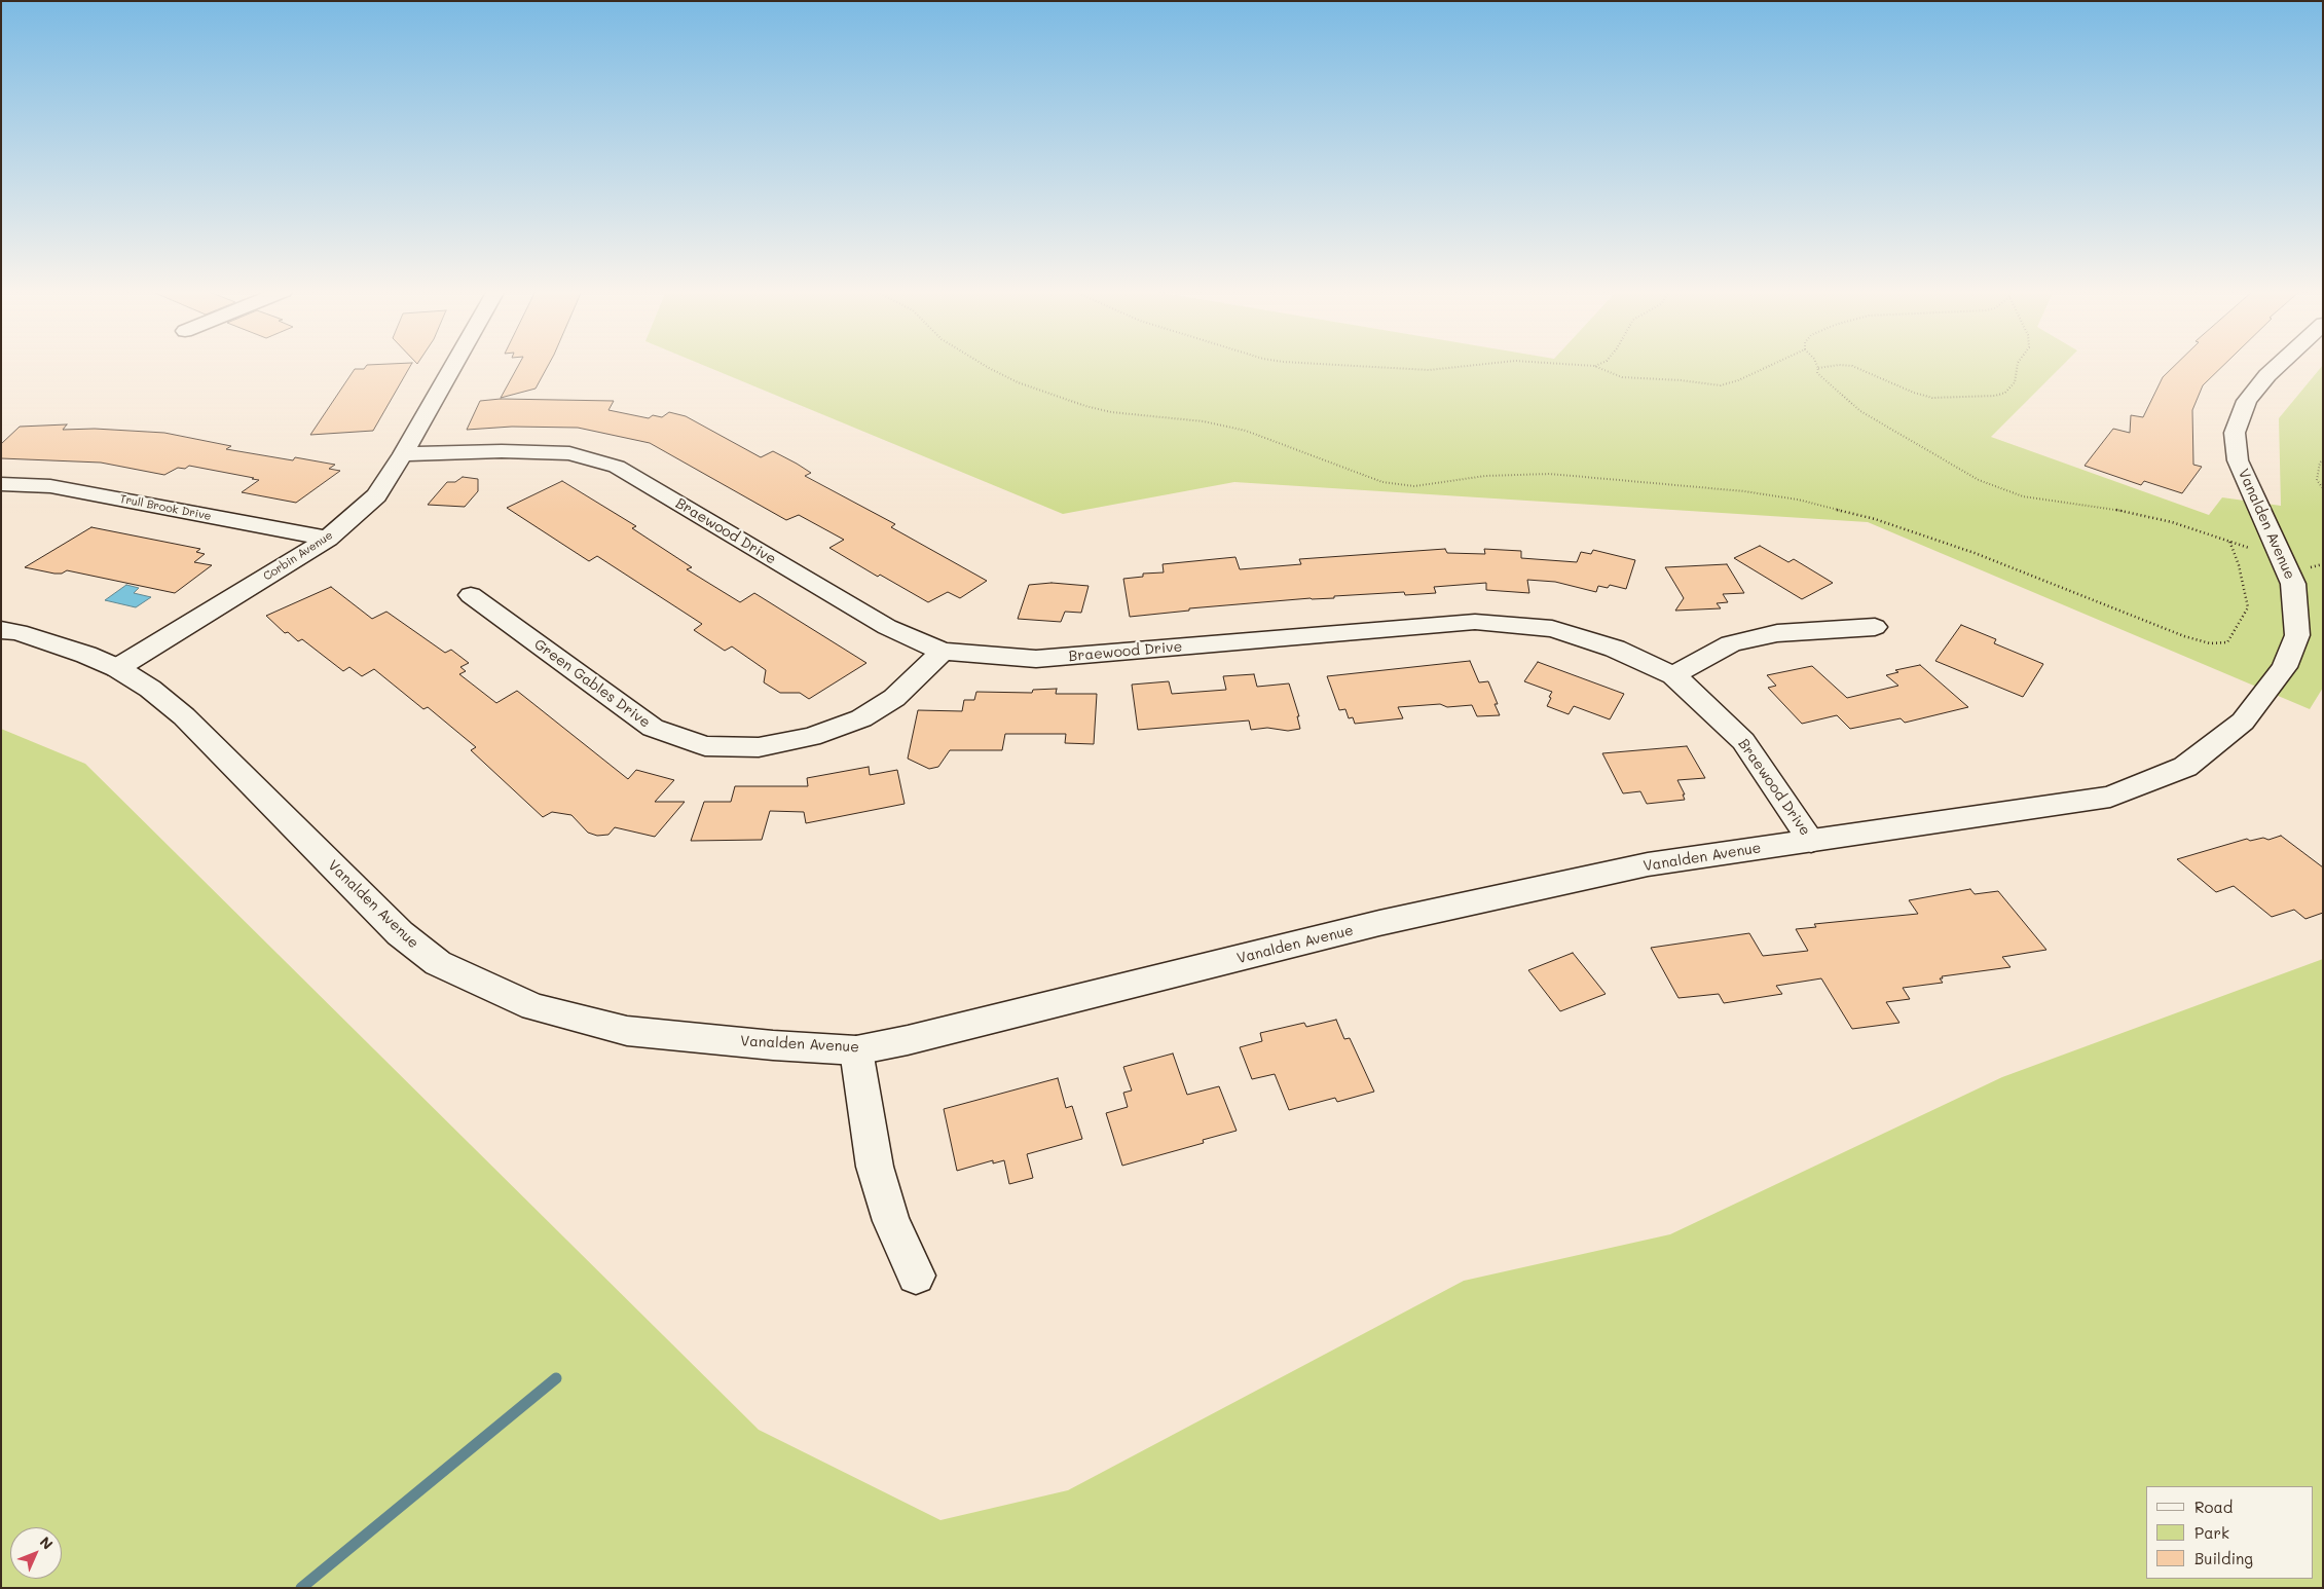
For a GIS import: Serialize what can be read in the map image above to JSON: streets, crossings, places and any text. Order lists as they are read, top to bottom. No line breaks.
{"streets":{"street":["Trull Brook Drive","Vanalden Avenue","Braewood Drive","Corbin Avenue","Green Gables Drive"]},"crossings":[["Trull Brook Drive","Corbin Avenue"],["Vanalden Avenue","Braewood Drive"],["Vanalden Avenue","Corbin Avenue"],["Braewood Drive","Corbin Avenue"],["Braewood Drive","Green Gables Drive"]],"legend":["Road","Park","Building"],"north":"top right"}
